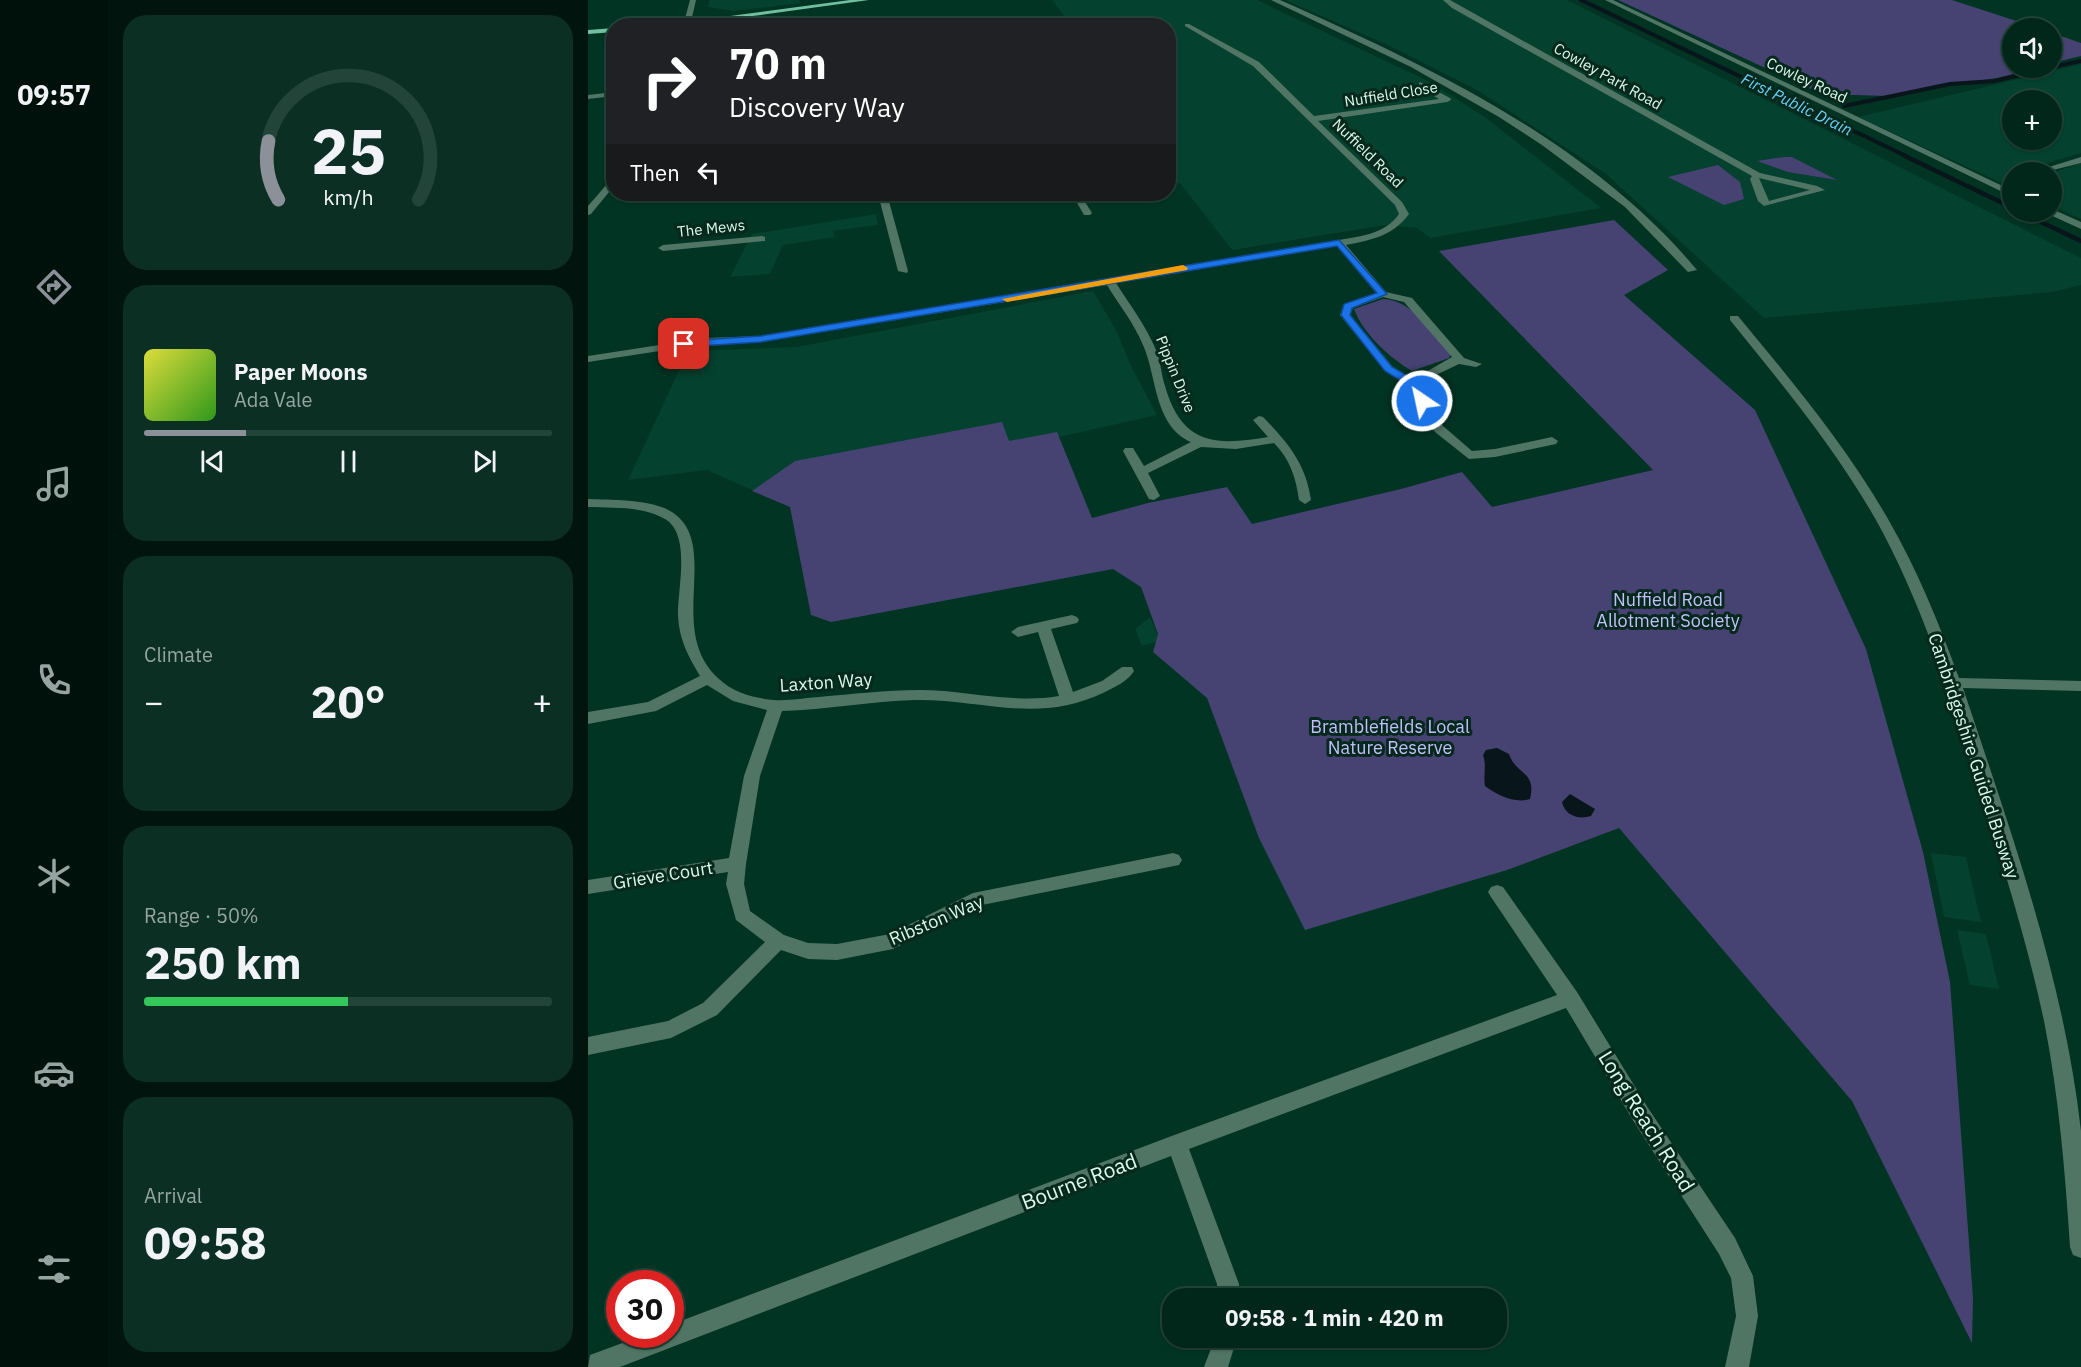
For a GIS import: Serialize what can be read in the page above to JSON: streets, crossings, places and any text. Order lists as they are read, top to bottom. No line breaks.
{"streets":{"street":["Cowley Park Road","Cowley Road","Nuffield Close","Nuffield Road","The Mews","Pippin Drive","Laxton Way","Cambridgeshire Guided Busway","Grieve Court","Ribston Way","Long Reach Road","Bourne Road"]},"crossings":[["Nuffield Close","Nuffield Road"],["Nuffield Road","Pippin Drive"],["Laxton Way","Ribston Way"],["Grieve Court","Ribston Way"],["Long Reach Road","Bourne Road"]],"water":["First Public Drain"],"parks":["Nuffield Road Allotment Society","Bramblefields Local Nature Reserve"],"page":{"tabs":"09:57","map_buttons":["+","−"],"turn":["70 m","Discovery Way"],"then":"Then","song":["Paper Moons","Ada Vale"],"tile":["Climate",["Range · 50%","250 km"],["Arrival","09:58"]],"heat":["−","20°","+"],"limit":"30","trip":"09:58 · 1 min · 420 m","gauge":["25","km/h"]}}
